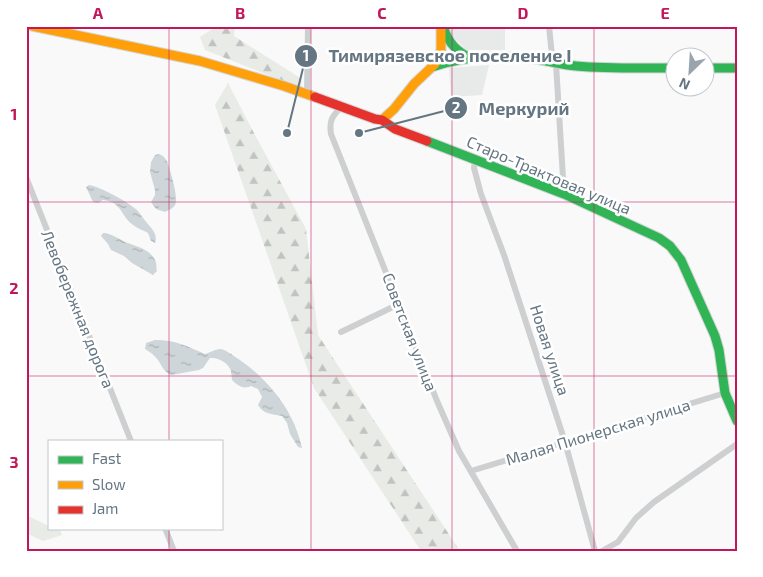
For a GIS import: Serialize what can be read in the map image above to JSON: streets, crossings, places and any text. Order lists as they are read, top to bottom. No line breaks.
{"streets":{"street":["Старо-Трактовая улица","Левобережная дорога","Советская улица","Новая улица","Малая Пионерская улица"]},"crossings":[["Старо-Трактовая улица","Советская улица"],["Старо-Трактовая улица","Новая улица"],["Старо-Трактовая улица","Малая Пионерская улица"],["Советская улица","Малая Пионерская улица"],["Новая улица","Малая Пионерская улица"]],"places":["Тимирязевское поселение I","Меркурий"],"legend":["Fast","Slow","Jam"],"north":"bottom left","grid":{"columns":["A","B","C","D","E"],"rows":["1","2","3"]}}
